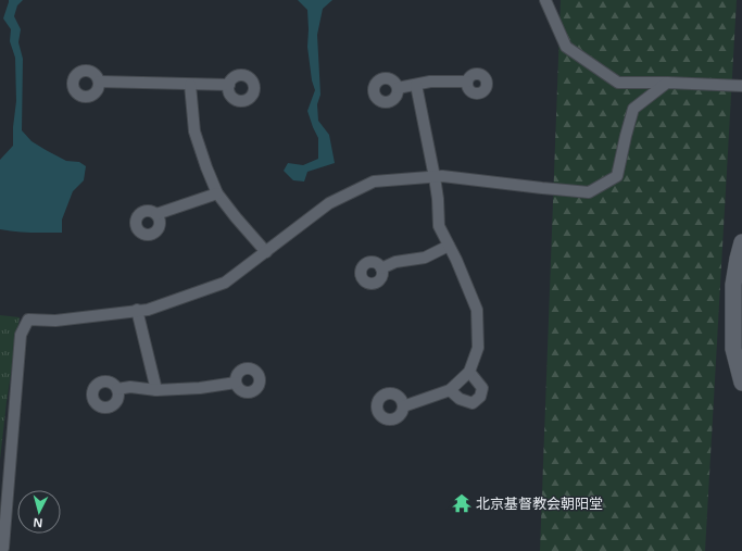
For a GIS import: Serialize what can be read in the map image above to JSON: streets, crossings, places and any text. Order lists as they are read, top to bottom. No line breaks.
{"places":{"temple":["北京基督教会朝阳堂"]},"north":"bottom"}
